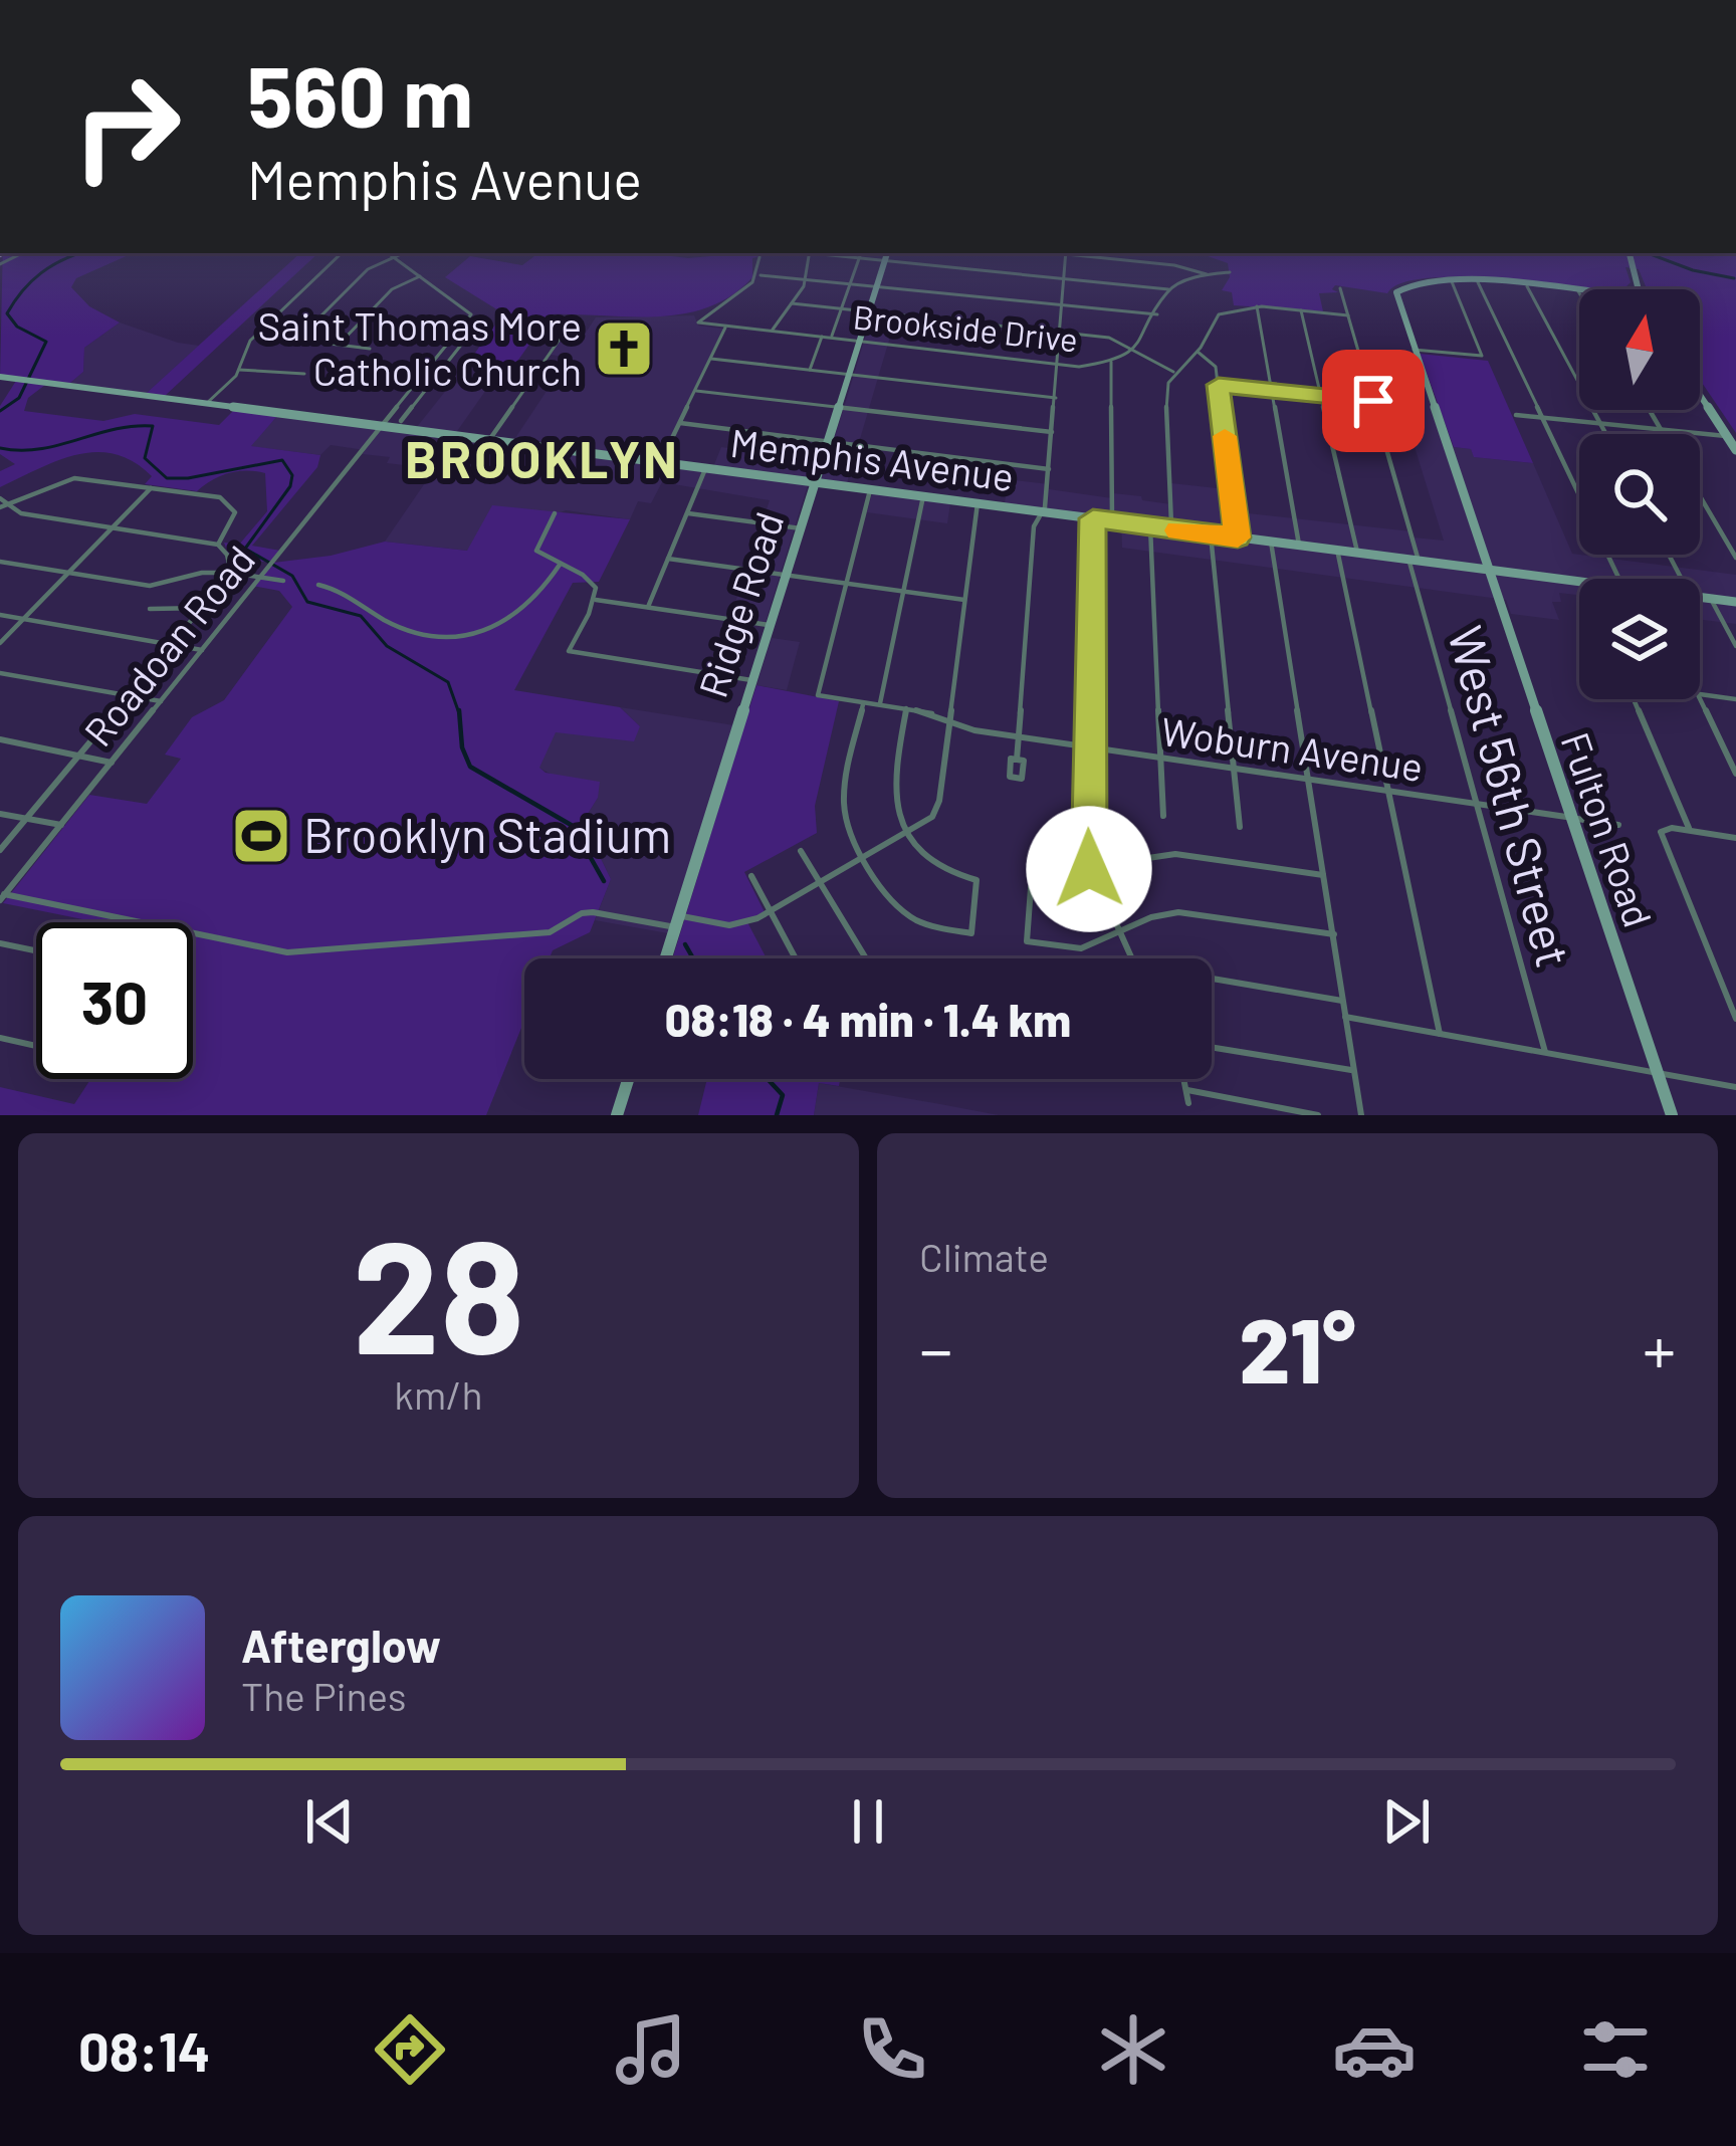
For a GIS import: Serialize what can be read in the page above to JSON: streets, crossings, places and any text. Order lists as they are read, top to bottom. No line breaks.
{"streets":{"main road":["Memphis Avenue","Ridge Road","Fulton Road"],"street":["Brookside Drive","Roadoan Road","Woburn Avenue","West 56th Street"]},"crossings":[["Brookside Drive","Ridge Road"],["Memphis Avenue","Ridge Road"],["Memphis Avenue","Roadoan Road"],["Memphis Avenue","West 56th Street"],["Memphis Avenue","Fulton Road"],["Woburn Avenue","West 56th Street"],["Woburn Avenue","Fulton Road"]],"districts":["BROOKLYN"],"places":{"church":["Saint Thomas More Catholic Church"],"sports":["Brooklyn Stadium"]},"north":"top","page":{"turn":["560 m","Memphis Avenue"],"limit":"30","trip":"08:18 · 4 min · 1.4 km","tile":[["28","km/h"],"Climate"],"heat":["−","21°","+"],"song":["Afterglow","The Pines"],"tabs":"08:14"}}
